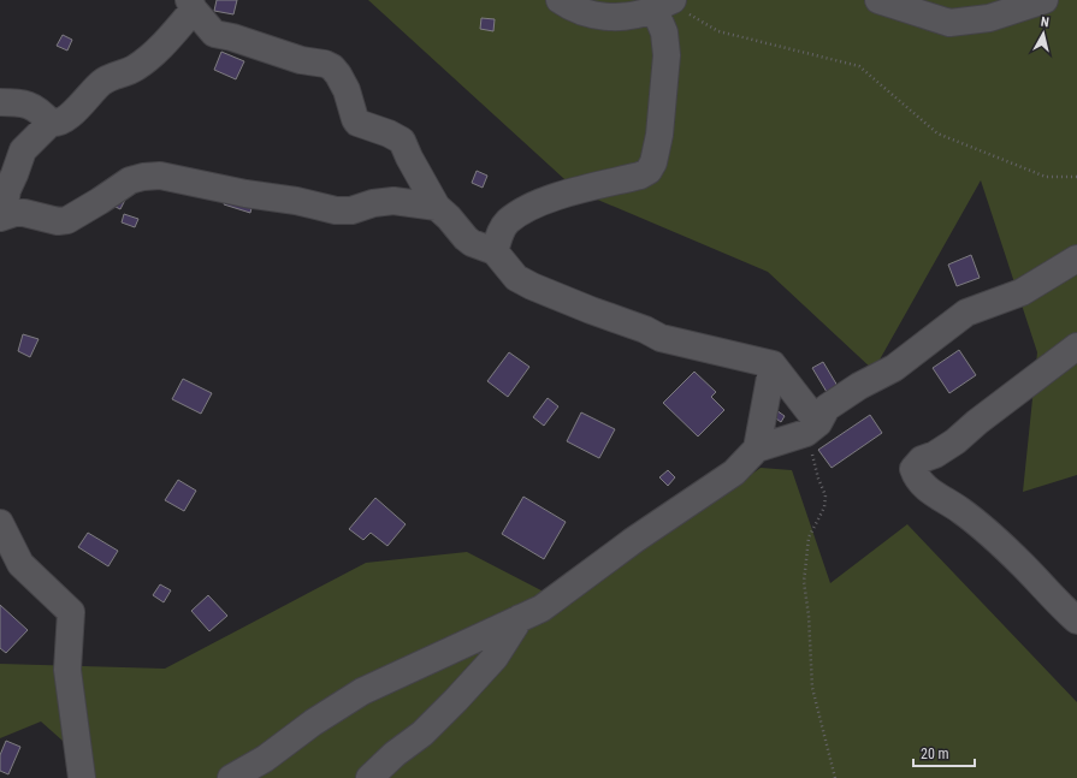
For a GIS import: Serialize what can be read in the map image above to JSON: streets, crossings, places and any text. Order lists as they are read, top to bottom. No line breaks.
{"scale_bar":"20 m","north":"top"}
